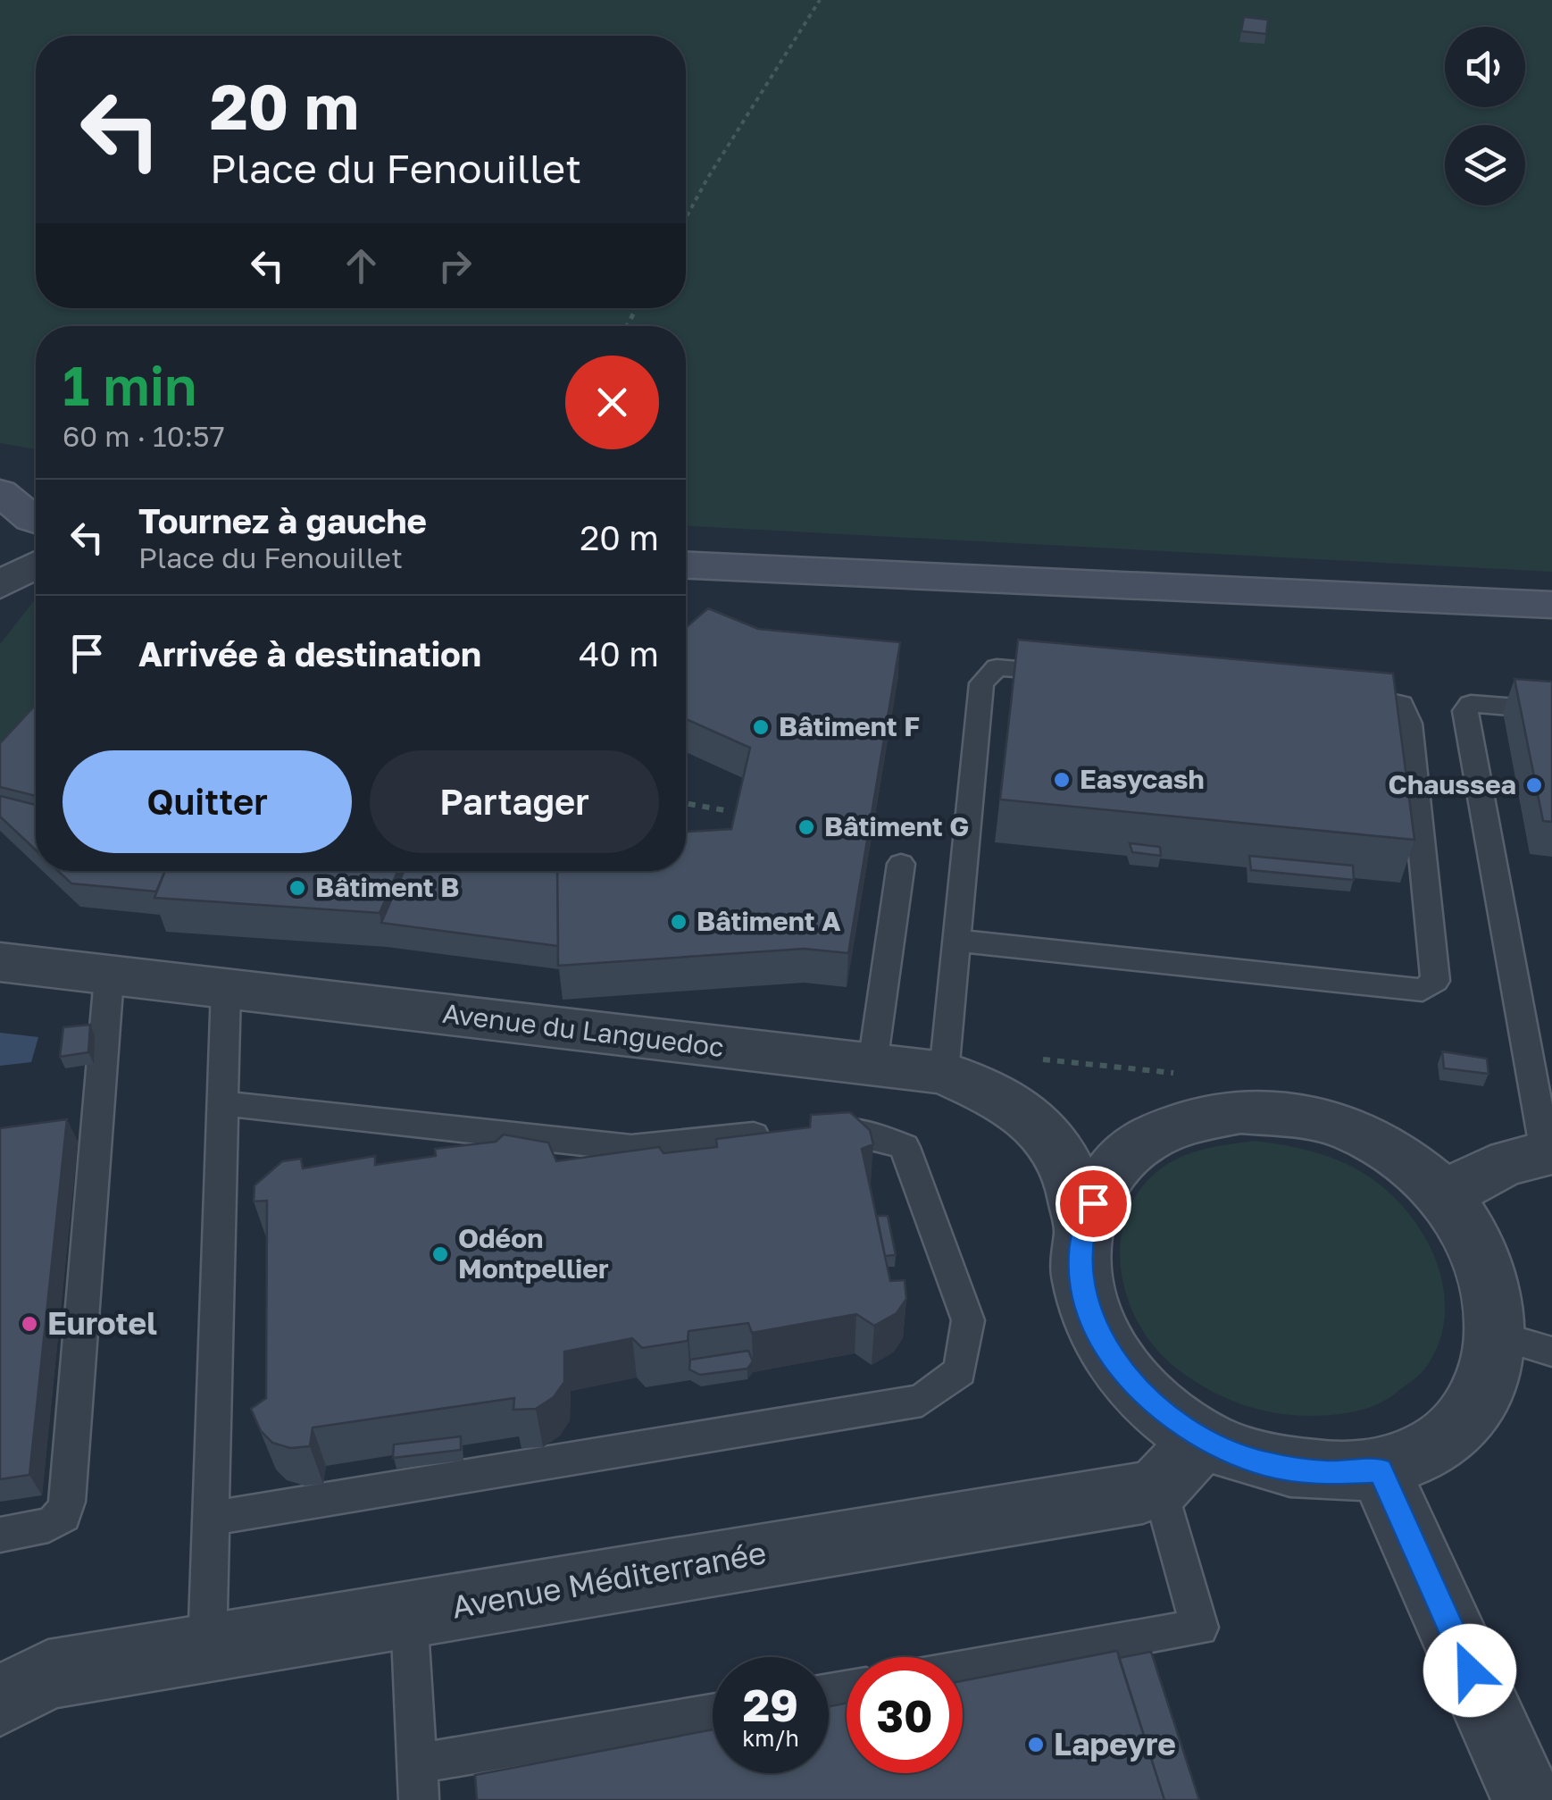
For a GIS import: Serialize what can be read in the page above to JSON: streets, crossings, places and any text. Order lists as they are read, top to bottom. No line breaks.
{"streets":{"street":["Avenue du Languedoc","Avenue Méditerranée"]},"places":["Bâtiment F","Easycash","Chaussea","Bâtiment G","Bâtiment B","Bâtiment A","Odéon Montpellier","Eurotel","Lapeyre"],"page":{"turn":["20 m","Place du Fenouillet"],"heading":["1 min","60 m · 10:57"],"list":[{"name":"Tournez à gauche","note":"Place du Fenouillet","value":"20 m"},{"name":"Arrivée à destination","value":"40 m"}],"buttons":["Quitter","Partager"],"speed":"29 km/h","limit":"30"}}
